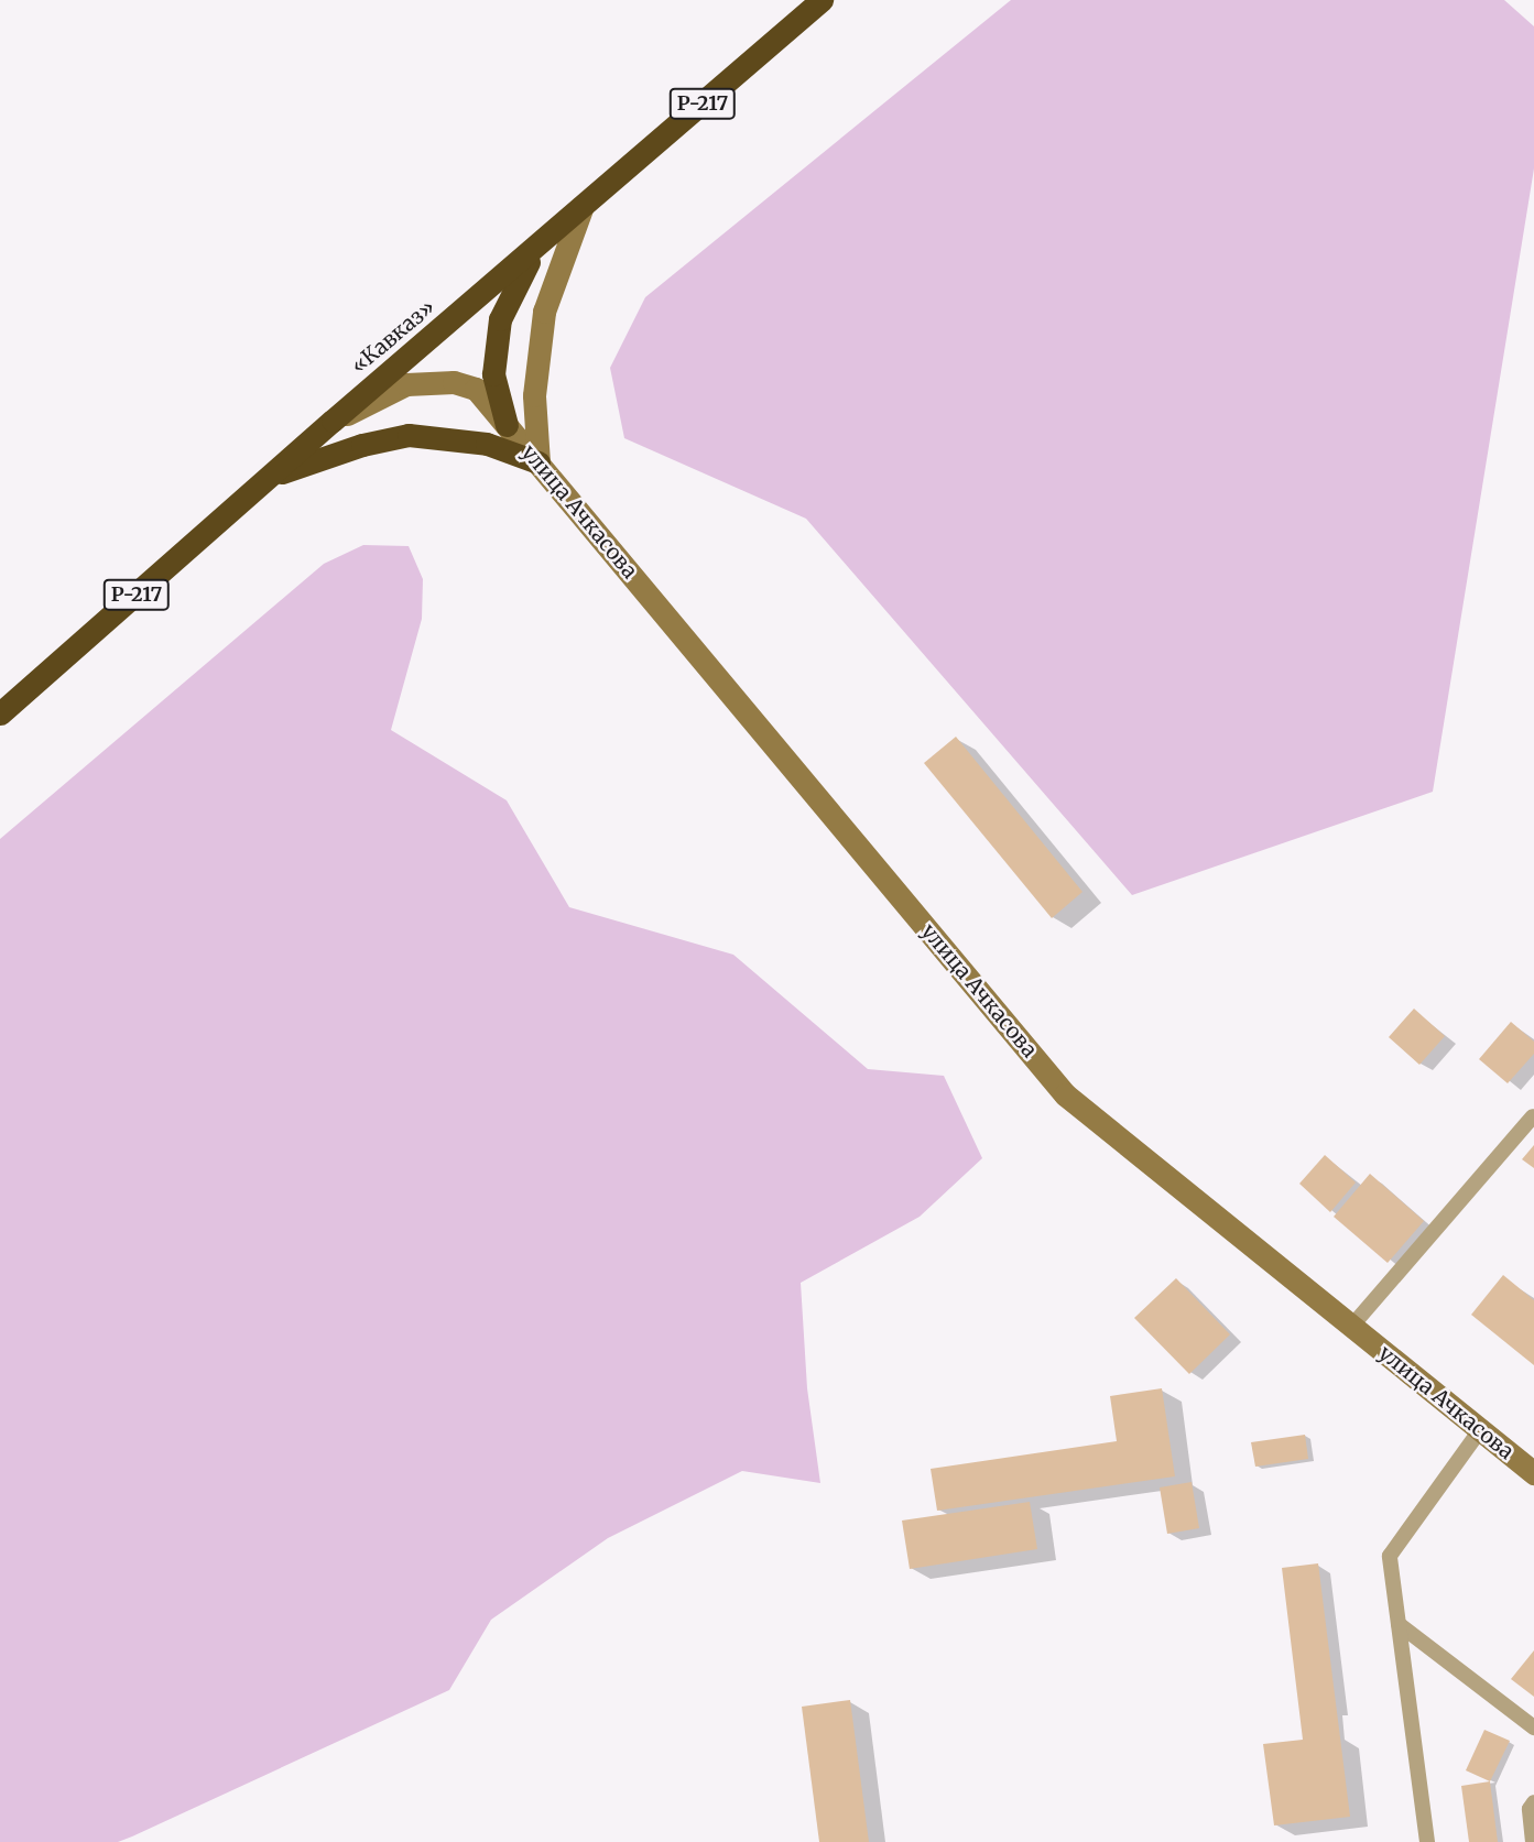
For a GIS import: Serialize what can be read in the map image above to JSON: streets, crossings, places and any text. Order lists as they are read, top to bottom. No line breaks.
{"streets":{"highway":["Р-217","«Кавказ»"],"main road":["улица Ачкасова"]},"crossings":[["«Кавказ»","улица Ачкасова"]]}
